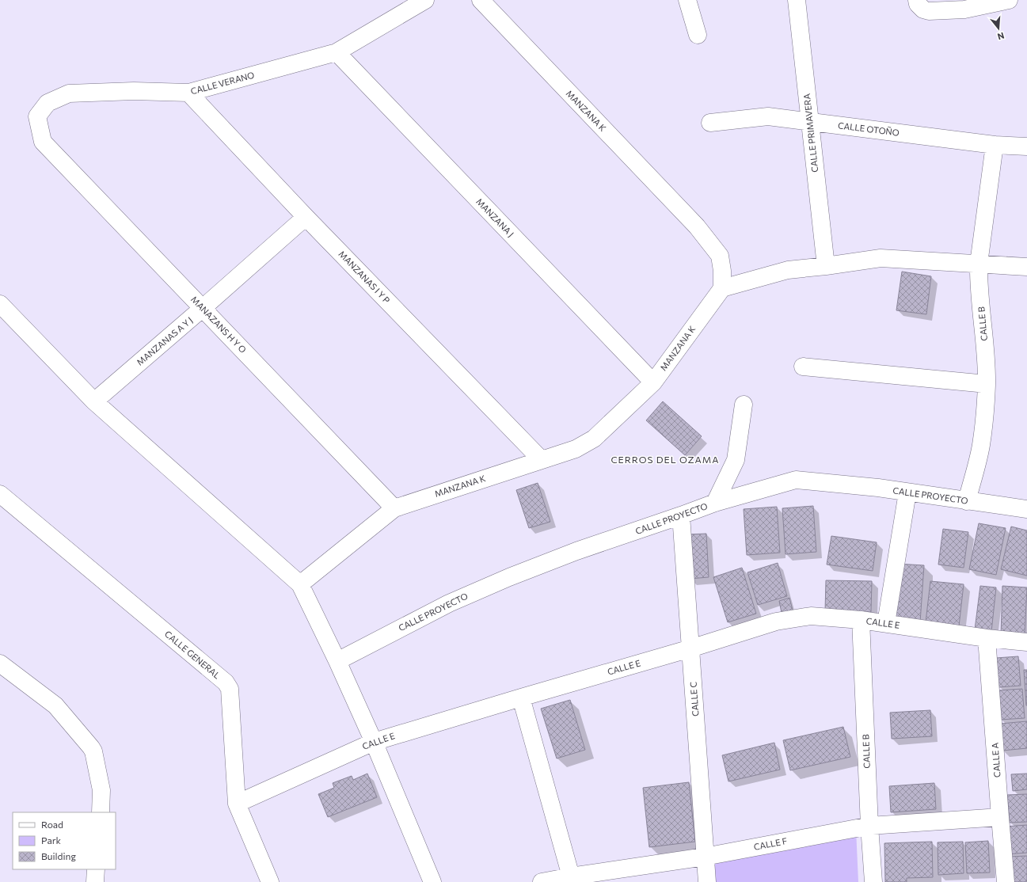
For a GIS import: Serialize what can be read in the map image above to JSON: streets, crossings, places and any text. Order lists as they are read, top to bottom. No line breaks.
{"streets":{"street":["CALLE VERANO","MANZANA K","CALLE OTOÑO","CALLE PRIMAVERA","MANZANA J","MANZANAS I Y P","CALLE B","MANAZANS H Y O","MANZANAS A Y J","CALLE PROYECTO","CALLE E","CALLE GENERAL","CALLE C","CALLE A","CALLE F"]},"crossings":[["CALLE VERANO","MANZANA J"],["CALLE VERANO","MANZANAS I Y P"],["CALLE VERANO","MANAZANS H Y O"],["MANZANA K","MANZANA J"],["MANZANA K","MANZANAS I Y P"],["MANZANA K","MANAZANS H Y O"],["CALLE OTOÑO","CALLE PRIMAVERA"],["CALLE OTOÑO","CALLE B"],["MANZANAS I Y P","MANZANAS A Y J"],["CALLE B","CALLE PROYECTO"],["CALLE B","CALLE E"],["CALLE B","CALLE F"],["MANAZANS H Y O","MANZANAS A Y J"],["CALLE PROYECTO","CALLE C"],["CALLE E","CALLE GENERAL"],["CALLE E","CALLE C"],["CALLE E","CALLE A"],["CALLE C","CALLE F"],["CALLE A","CALLE F"]],"districts":["CERROS DEL OZAMA"],"legend":["Road","Park","Building"],"north":"bottom"}
